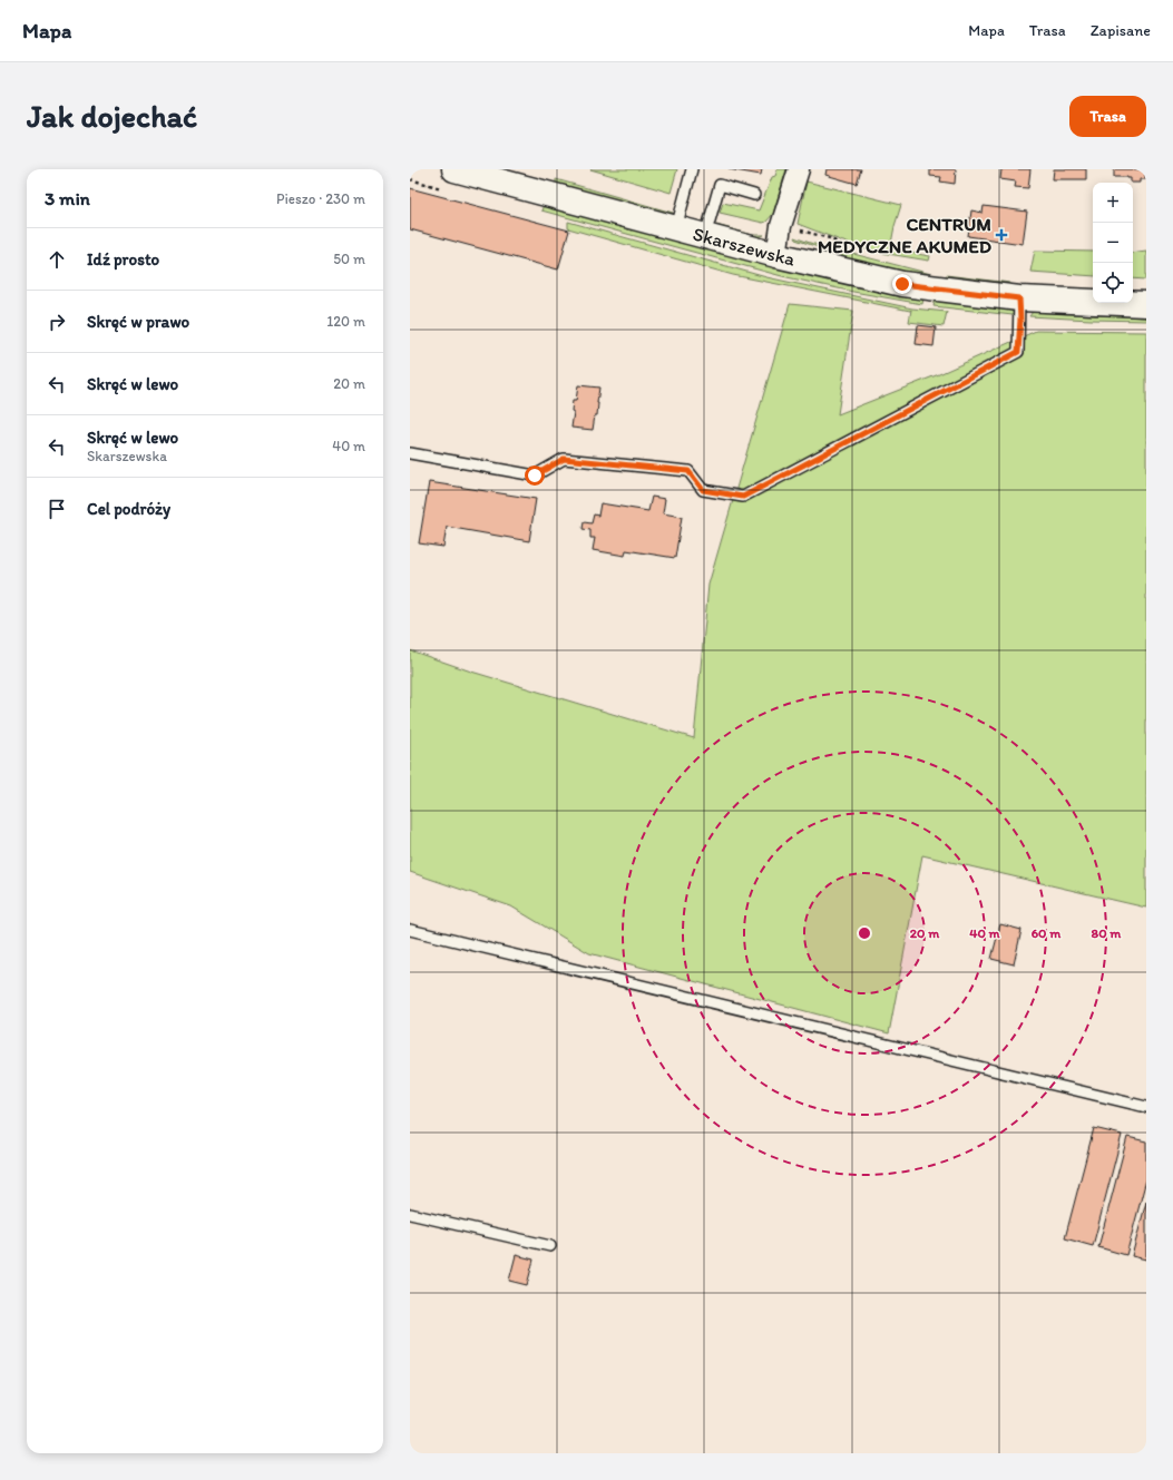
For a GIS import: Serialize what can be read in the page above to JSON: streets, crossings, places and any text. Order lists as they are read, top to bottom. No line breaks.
{"streets":{"main road":["Skarszewska"]},"places":{"health":["CENTRUM MEDYCZNE AKUMED"]},"page":{"header":"Mapa","nav":["Mapa","Trasa","Zapisane"],"buttons":"Trasa","title":"Jak dojechać","heading":["3 min","Pieszo · 230 m"],"map_buttons":["+","−"],"list":[["Idź prosto","50 m"],["Skręć w prawo","120 m"],["Skręć w lewo","20 m"],["Skręć w lewo","Skarszewska","40 m"],"Cel podróży"]},"rings":["20 m","40 m","60 m","80 m"]}
